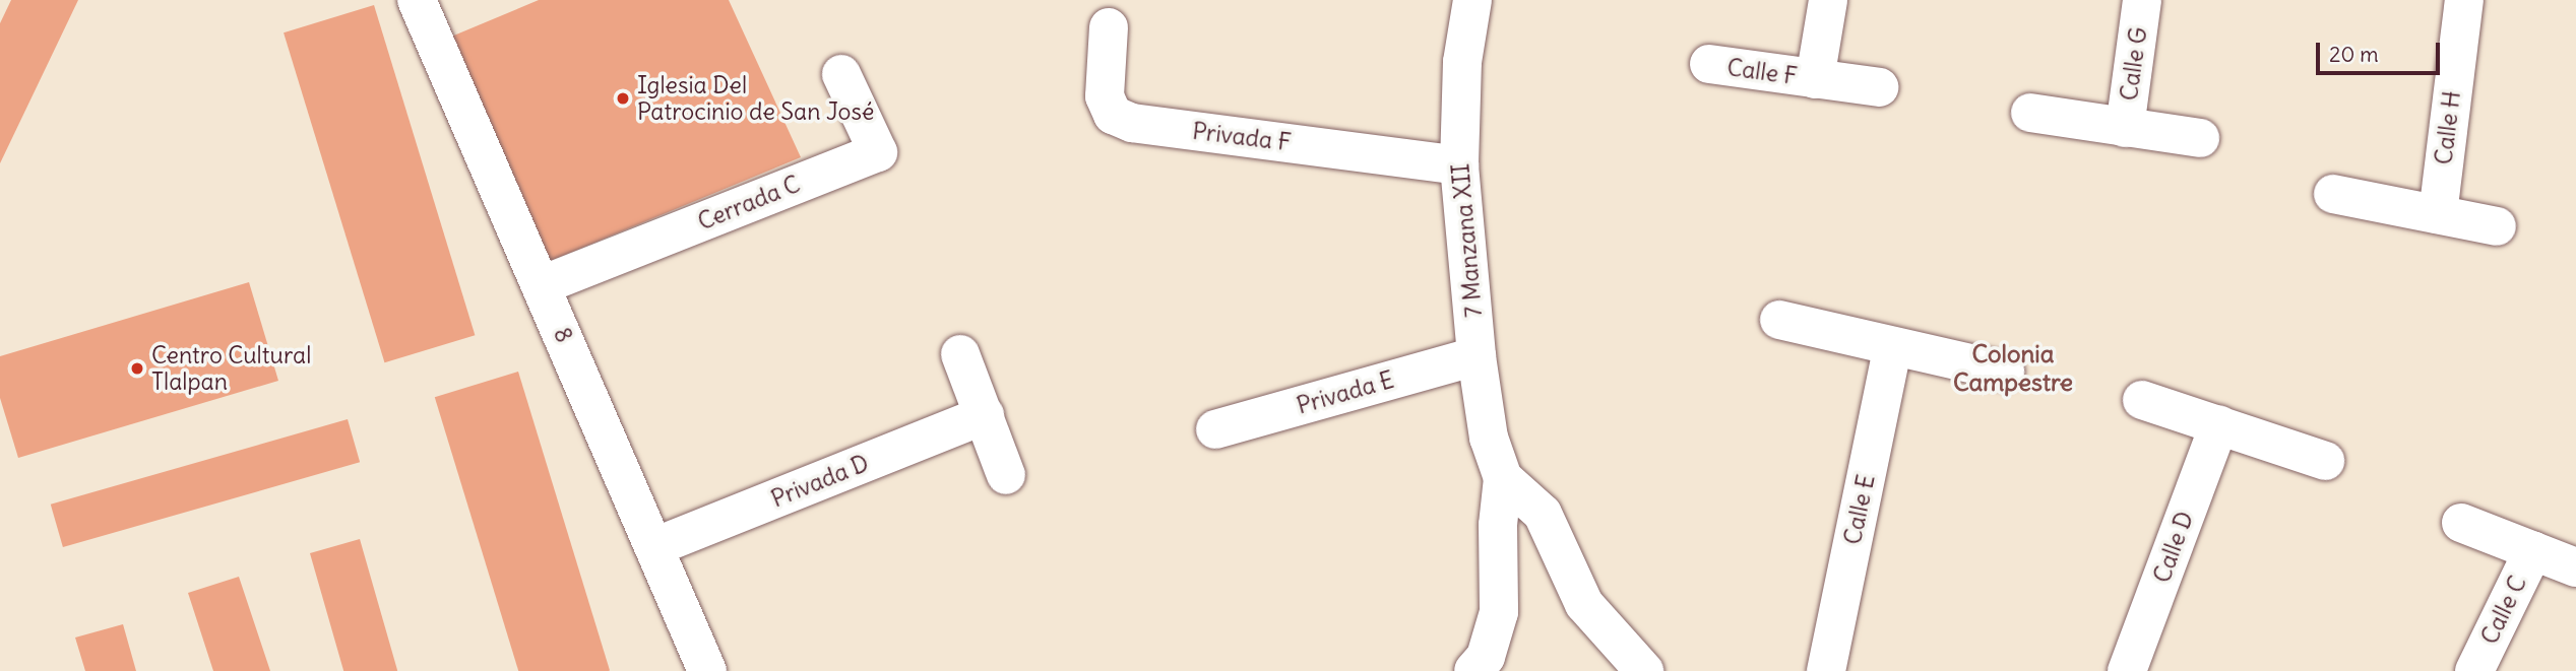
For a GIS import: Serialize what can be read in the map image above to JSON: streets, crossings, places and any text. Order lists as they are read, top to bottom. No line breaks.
{"streets":{"street":["Calle G","Calle F","Calle H","Privada F","Cerrada C","7 Manzana XII","8","Privada E","Privada D","Calle E","Calle D","Calle C"]},"crossings":[["Privada F","7 Manzana XII"],["Cerrada C","8"],["7 Manzana XII","Privada E"],["8","Privada D"]],"districts":["Colonia Campestre"],"places":["Iglesia Del Patrocinio de San José","Centro Cultural Tlalpan"],"scale_bar":"20 m"}
